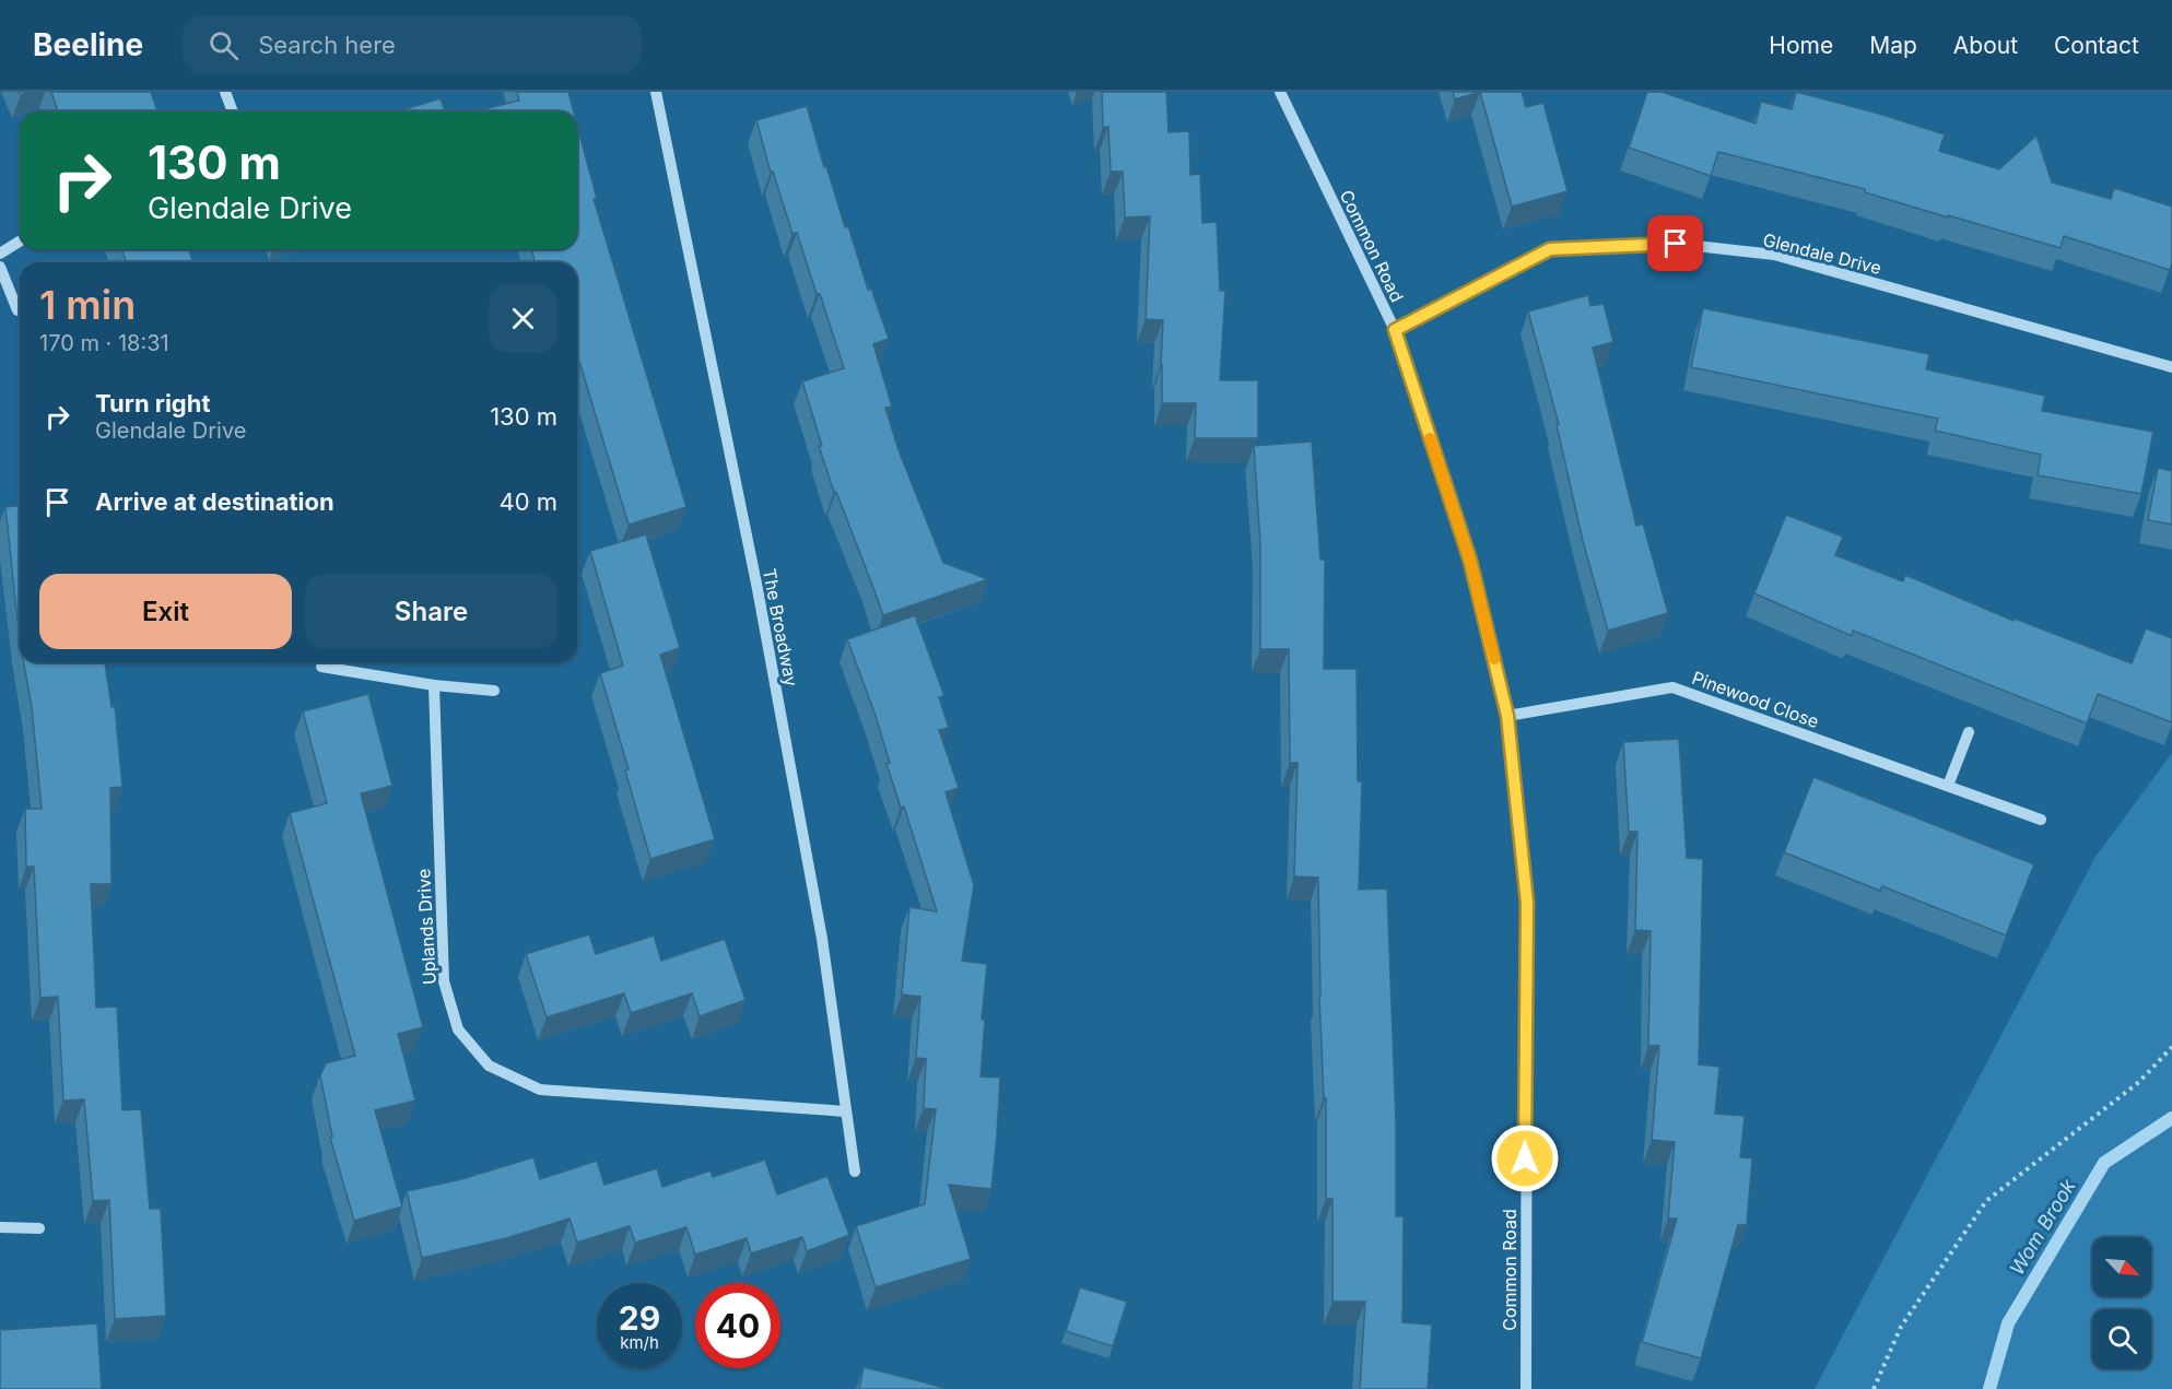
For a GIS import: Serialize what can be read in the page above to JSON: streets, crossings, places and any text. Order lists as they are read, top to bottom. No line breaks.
{"streets":{"street":["Common Road","Glendale Drive","The Broadway","Pinewood Close","Uplands Drive"]},"crossings":[["Common Road","Glendale Drive"],["Common Road","Pinewood Close"],["The Broadway","Uplands Drive"]],"water":["Wom Brook"],"north":"bottom right","page":{"header":"Beeline","search":"Search here","nav":["Home","Map","About","Contact"],"turn":["130 m","Glendale Drive"],"heading":["1 min","170 m · 18:31"],"list":[{"name":"Turn right","note":"Glendale Drive","value":"130 m"},{"name":"Arrive at destination","value":"40 m"}],"buttons":["Exit","Share"],"speed":"29 km/h","limit":"40"}}
